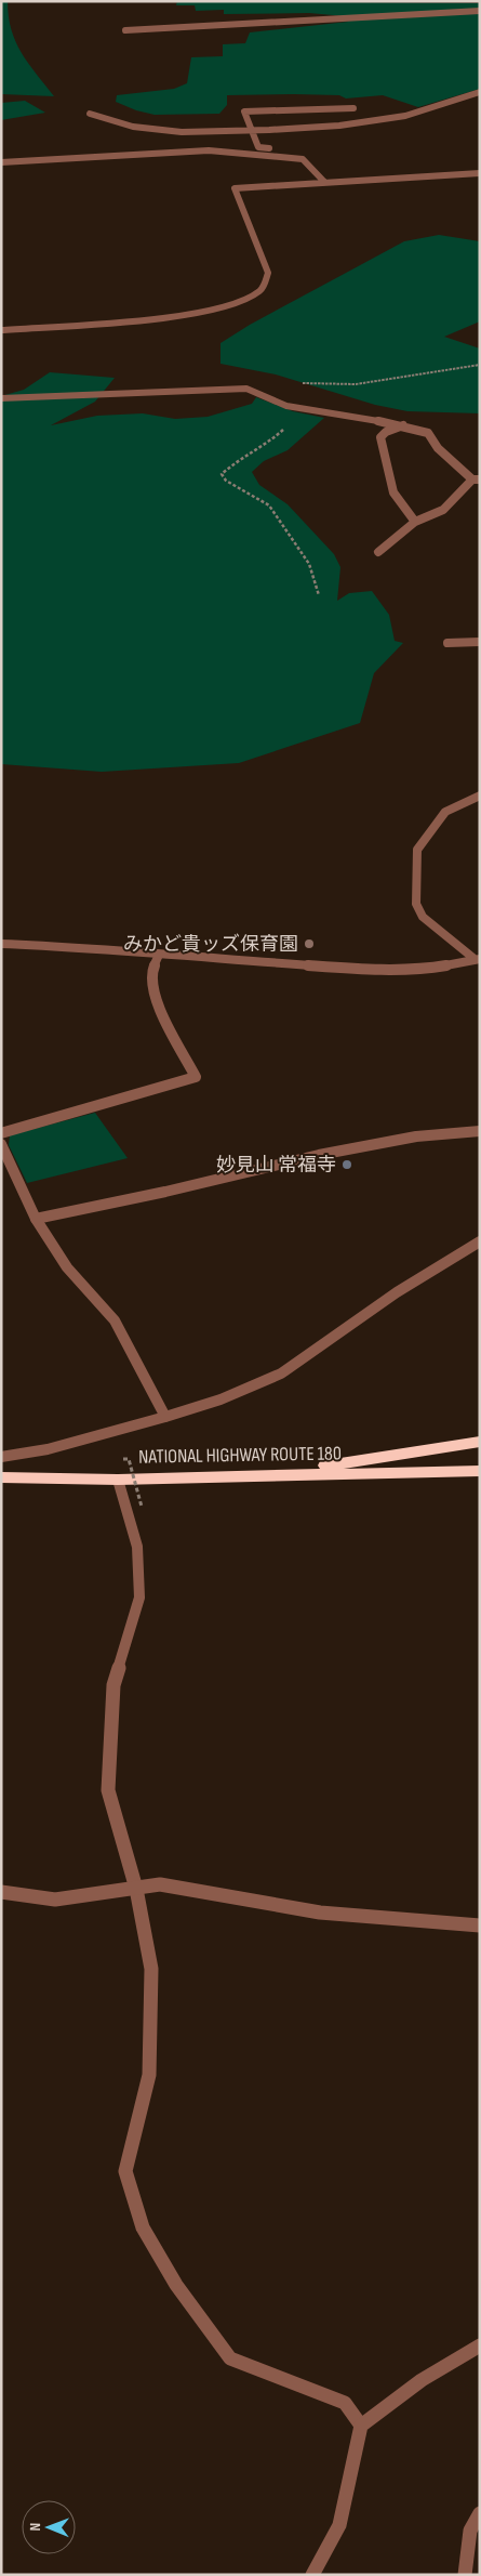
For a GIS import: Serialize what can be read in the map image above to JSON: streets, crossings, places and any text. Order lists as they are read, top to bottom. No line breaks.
{"streets":{"highway":["NATIONAL HIGHWAY ROUTE 180"]},"places":["みかど貴ッズ保育園","妙見山 常福寺"],"north":"left"}
